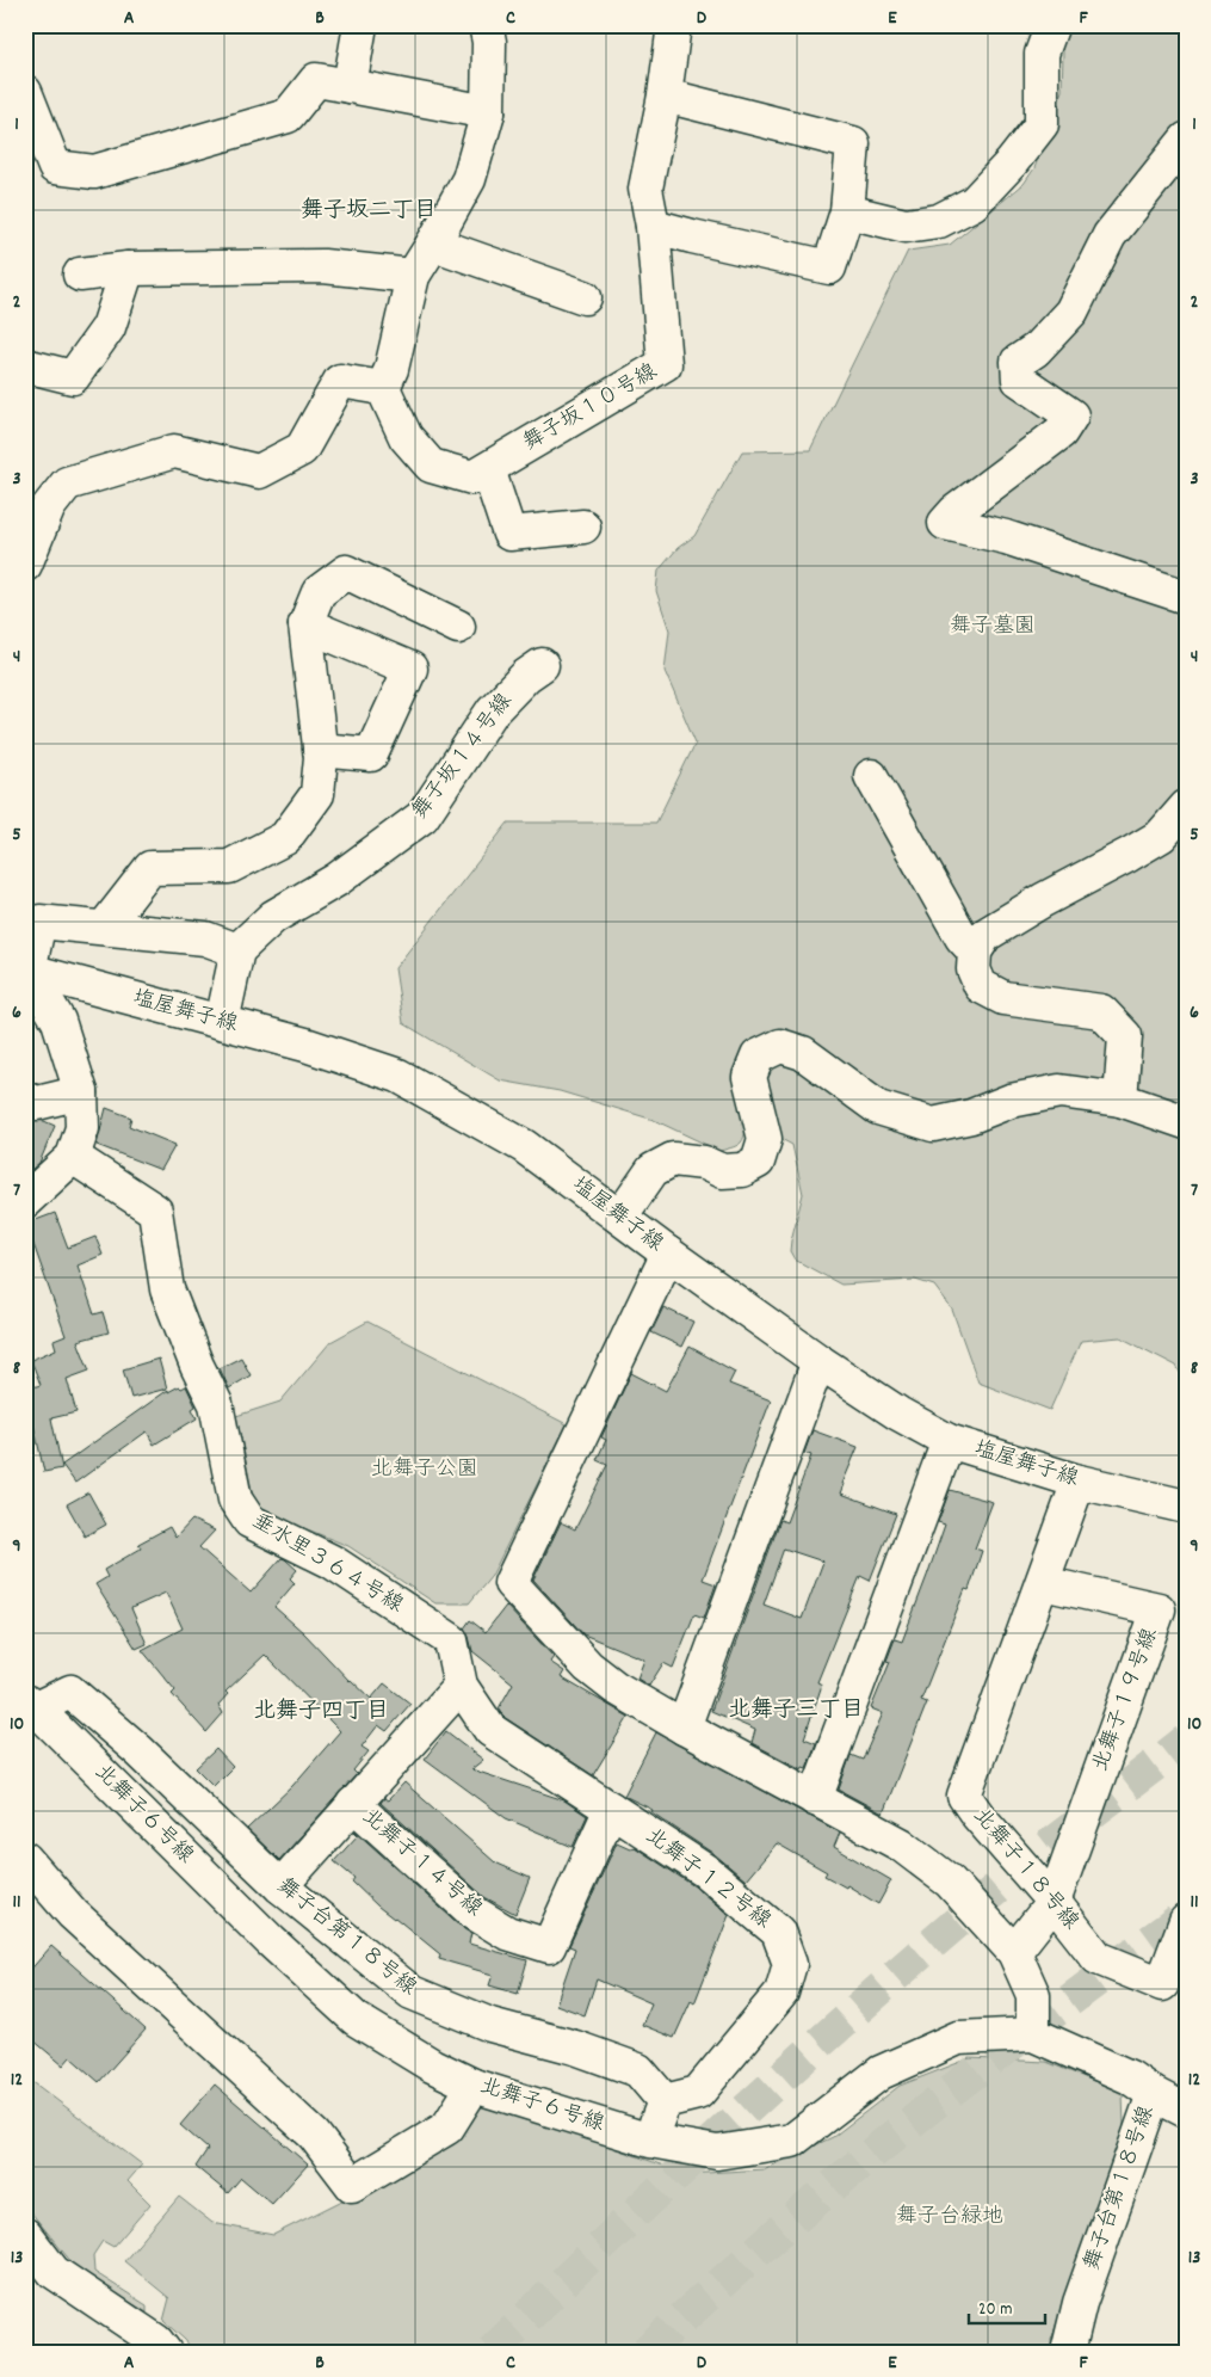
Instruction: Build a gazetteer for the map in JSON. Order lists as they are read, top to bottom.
{
  "streets": {
    "street": [
      "舞子坂１０号線",
      "舞子坂１４号線",
      "塩屋舞子線",
      "垂水里３６４号線",
      "北舞子１９号線",
      "北舞子６号線",
      "北舞子１４号線",
      "北舞子１８号線",
      "北舞子１２号線",
      "舞子台第１８号線"
    ]
  },
  "crossings": [
    ["塩屋舞子線", "北舞子１８号線"],
    ["垂水里３６４号線", "北舞子１２号線"],
    ["北舞子１９号線", "北舞子１８号線"],
    ["北舞子６号線", "舞子台第１８号線"],
    ["北舞子１４号線", "北舞子１２号線"],
    ["北舞子１２号線", "舞子台第１８号線"]
  ],
  "districts": ["舞子坂二丁目", "北舞子三丁目", "北舞子四丁目"],
  "parks": ["舞子墓園", "北舞子公園", "舞子台緑地"],
  "scale_bar": "20 m",
  "grid": {
    "columns": [
      "A",
      "B",
      "C",
      "D",
      "E",
      "F"
    ],
    "rows": [
      "1",
      "2",
      "3",
      "4",
      "5",
      "6",
      "7",
      "8",
      "9",
      "10",
      "11",
      "12",
      "13"
    ]
  }
}
